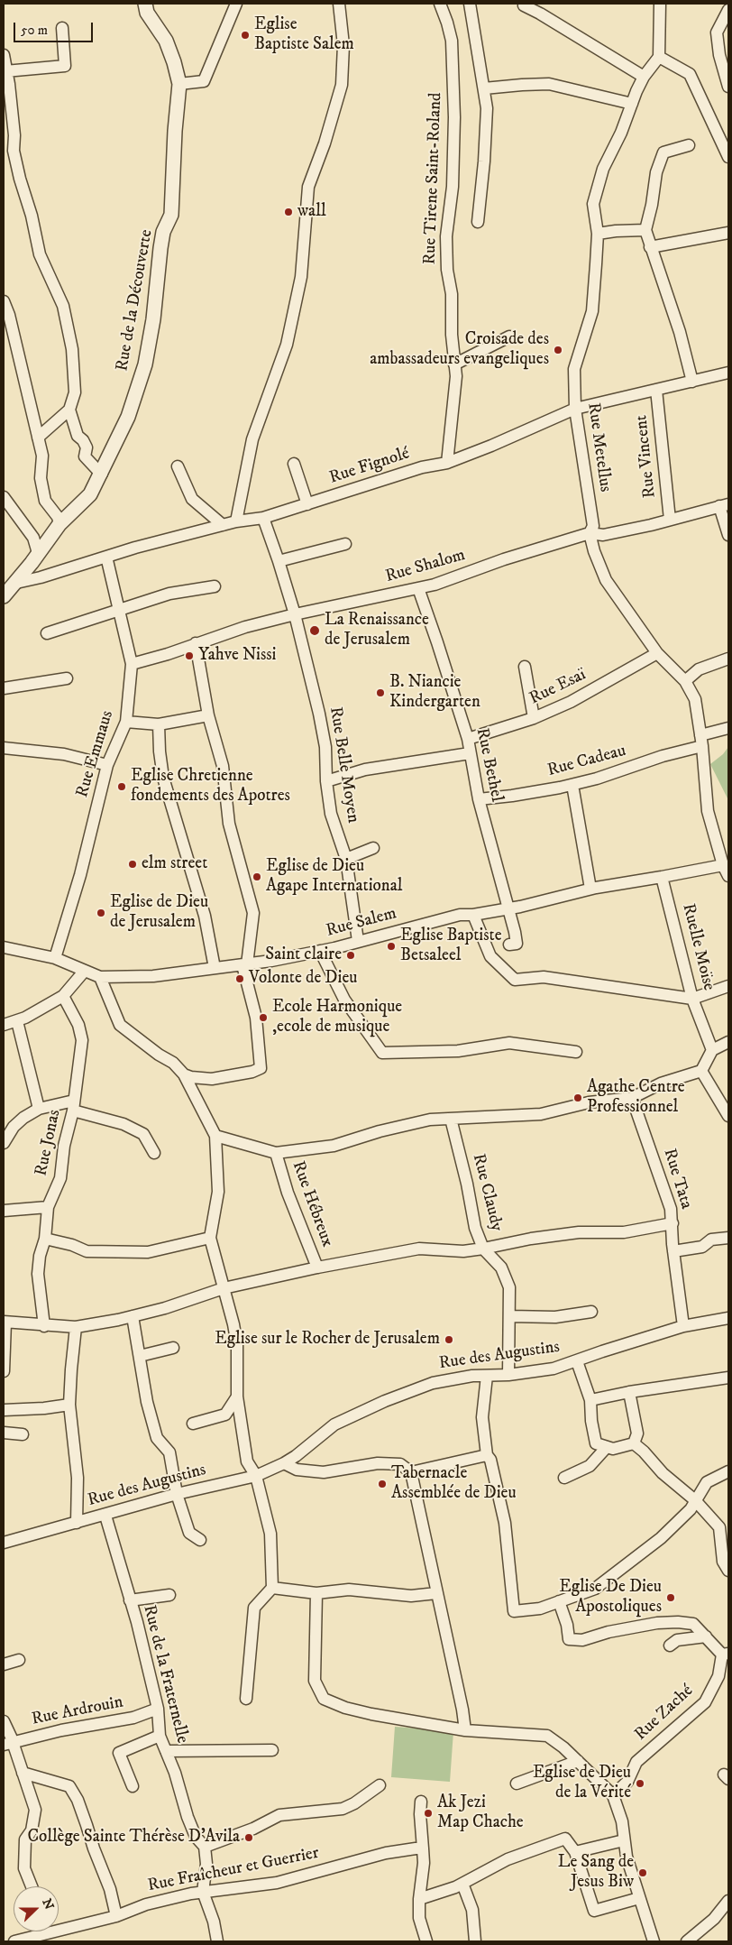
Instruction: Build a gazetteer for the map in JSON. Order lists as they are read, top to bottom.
{
  "streets": {
    "street": [
      "Rue Tirene Saint-Roland",
      "Rue de la Découverte",
      "Rue Metellus",
      "Rue Vincent",
      "Rue Fignolé",
      "Rue Shalom",
      "Rue Esaï",
      "Rue Emmaus",
      "Rue Cadeau",
      "Rue Belle Moyen",
      "Rue Bethel",
      "Rue Salem",
      "Ruelle Moïse",
      "Rue Jonas",
      "Rue Tata",
      "Rue Claudy",
      "Rue Hébreux",
      "Rue des Augustins",
      "Rue de la Fraternelle",
      "Rue Ardrouin",
      "Rue Zaché",
      "Rue Fraîcheur et Guerrier"
    ]
  },
  "crossings": [
    ["Rue Tirene Saint-Roland", "Rue Fignolé"],
    ["Rue de la Découverte", "Rue Fignolé"],
    ["Rue Metellus", "Rue Fignolé"],
    ["Rue Metellus", "Rue Shalom"],
    ["Rue Metellus", "Rue Esaï"],
    ["Rue Metellus", "Rue Cadeau"],
    ["Rue Metellus", "Rue Salem"],
    ["Rue Vincent", "Rue Fignolé"],
    ["Rue Vincent", "Rue Shalom"],
    ["Rue Fignolé", "Rue Emmaus"],
    ["Rue Fignolé", "Rue Belle Moyen"],
    ["Rue Shalom", "Rue Emmaus"],
    ["Rue Shalom", "Rue Belle Moyen"],
    ["Rue Shalom", "Rue Bethel"],
    ["Rue Esaï", "Rue Bethel"],
    ["Rue Emmaus", "Rue Salem"],
    ["Rue Cadeau", "Rue Bethel"],
    ["Rue Belle Moyen", "Rue Salem"],
    ["Rue Bethel", "Rue Salem"],
    ["Rue Salem", "Ruelle Moïse"],
    ["Rue Tata", "Rue des Augustins"],
    ["Rue Claudy", "Rue des Augustins"],
    ["Rue des Augustins", "Rue de la Fraternelle"],
    ["Rue de la Fraternelle", "Rue Ardrouin"]
  ],
  "places": [
    "Eglise Baptiste Salem",
    "wall",
    "Croisade des ambassadeurs evangeliques",
    "La Renaissance de Jerusalem",
    "Yahve Nissi",
    "B. Niancie Kindergarten",
    "Eglise Chretienne fondements des Apotres",
    "elm street",
    "Eglise de Dieu Agape International",
    "Eglise de Dieu de Jerusalem",
    "Eglise Baptiste Betsaleel",
    "Saint claire",
    "Volonte de Dieu",
    "Ecole Harmonique ,ecole de musique",
    "Agathe Centre Professionnel",
    "Eglise sur le Rocher de Jerusalem",
    "Tabernacle Assemblée de Dieu",
    "Eglise De Dieu Apostoliques",
    "Eglise de Dieu de la Vérité",
    "Ak Jezi Map Chache",
    "Collège Sainte Thérèse D'Avila",
    "Le Sang de Jesus Biw"
  ],
  "scale_bar": "50 m",
  "north": "right"
}
